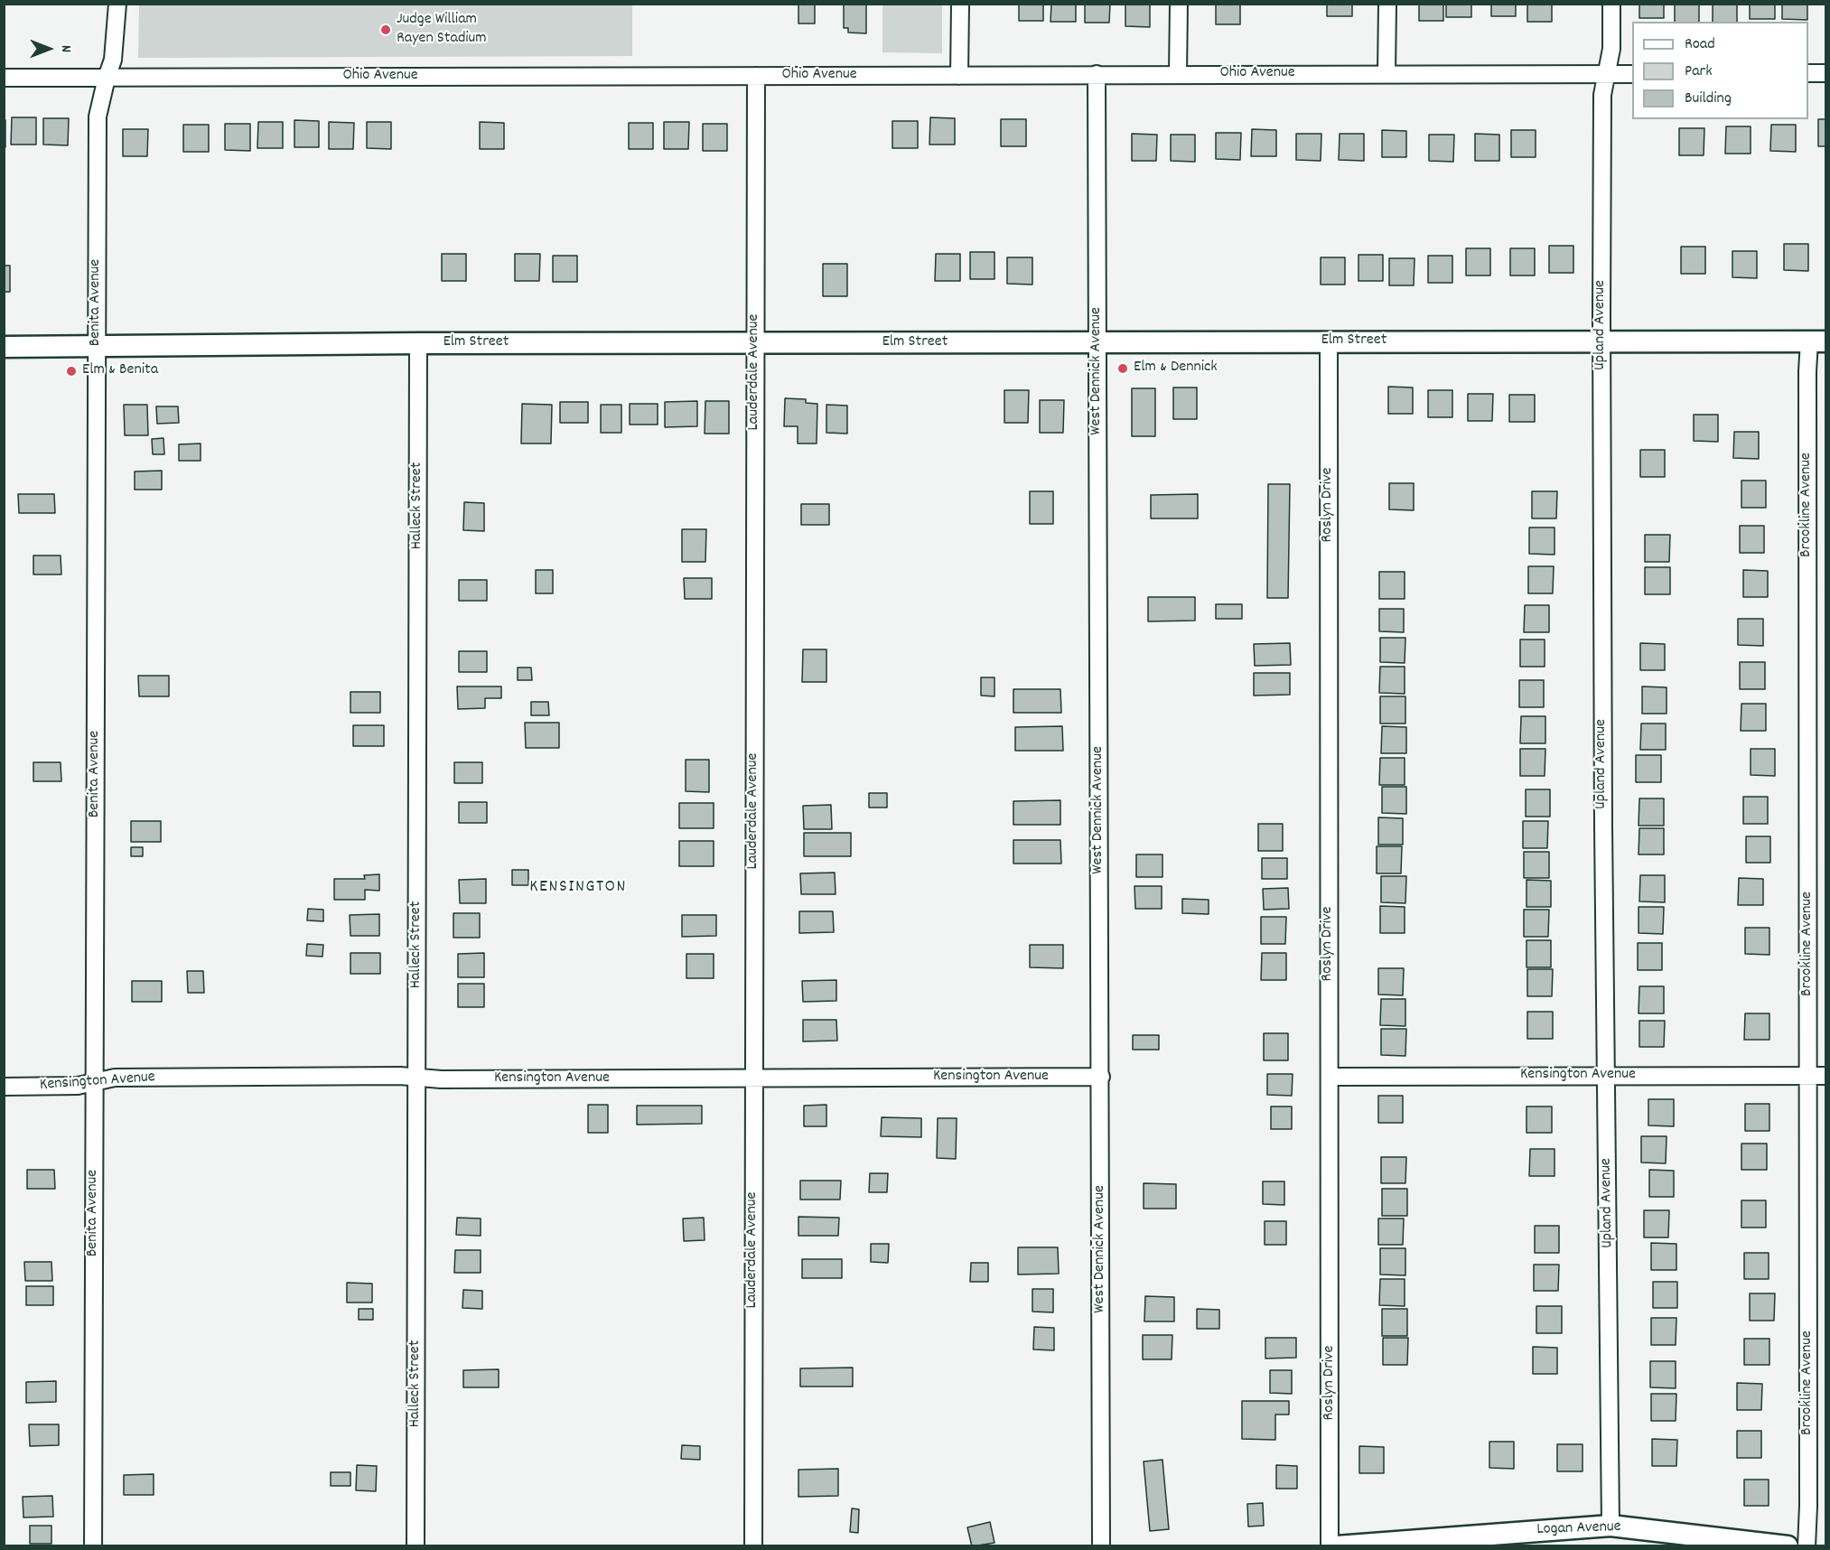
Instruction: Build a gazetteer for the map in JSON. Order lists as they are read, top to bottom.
{
  "streets": {
    "street": [
      "Ohio Avenue",
      "Benita Avenue",
      "Upland Avenue",
      "Elm Street",
      "West Dennick Avenue",
      "Lauderdale Avenue",
      "Roslyn Drive",
      "Brookline Avenue",
      "Halleck Street",
      "Kensington Avenue",
      "Logan Avenue"
    ]
  },
  "crossings": [
    ["Ohio Avenue", "Benita Avenue"],
    ["Ohio Avenue", "Upland Avenue"],
    ["Ohio Avenue", "West Dennick Avenue"],
    ["Ohio Avenue", "Lauderdale Avenue"],
    ["Benita Avenue", "Elm Street"],
    ["Benita Avenue", "Kensington Avenue"],
    ["Upland Avenue", "Elm Street"],
    ["Upland Avenue", "Kensington Avenue"],
    ["Upland Avenue", "Logan Avenue"],
    ["Elm Street", "West Dennick Avenue"],
    ["Elm Street", "Lauderdale Avenue"],
    ["Elm Street", "Roslyn Drive"],
    ["Elm Street", "Brookline Avenue"],
    ["Elm Street", "Halleck Street"],
    ["West Dennick Avenue", "Kensington Avenue"],
    ["Lauderdale Avenue", "Kensington Avenue"],
    ["Roslyn Drive", "Kensington Avenue"],
    ["Brookline Avenue", "Kensington Avenue"],
    ["Halleck Street", "Kensington Avenue"]
  ],
  "districts": ["KENSINGTON"],
  "places": ["Judge William Rayen Stadium", "Elm & Dennick", "Elm & Benita"],
  "legend": ["Road", "Park", "Building"],
  "north": "right"
}
